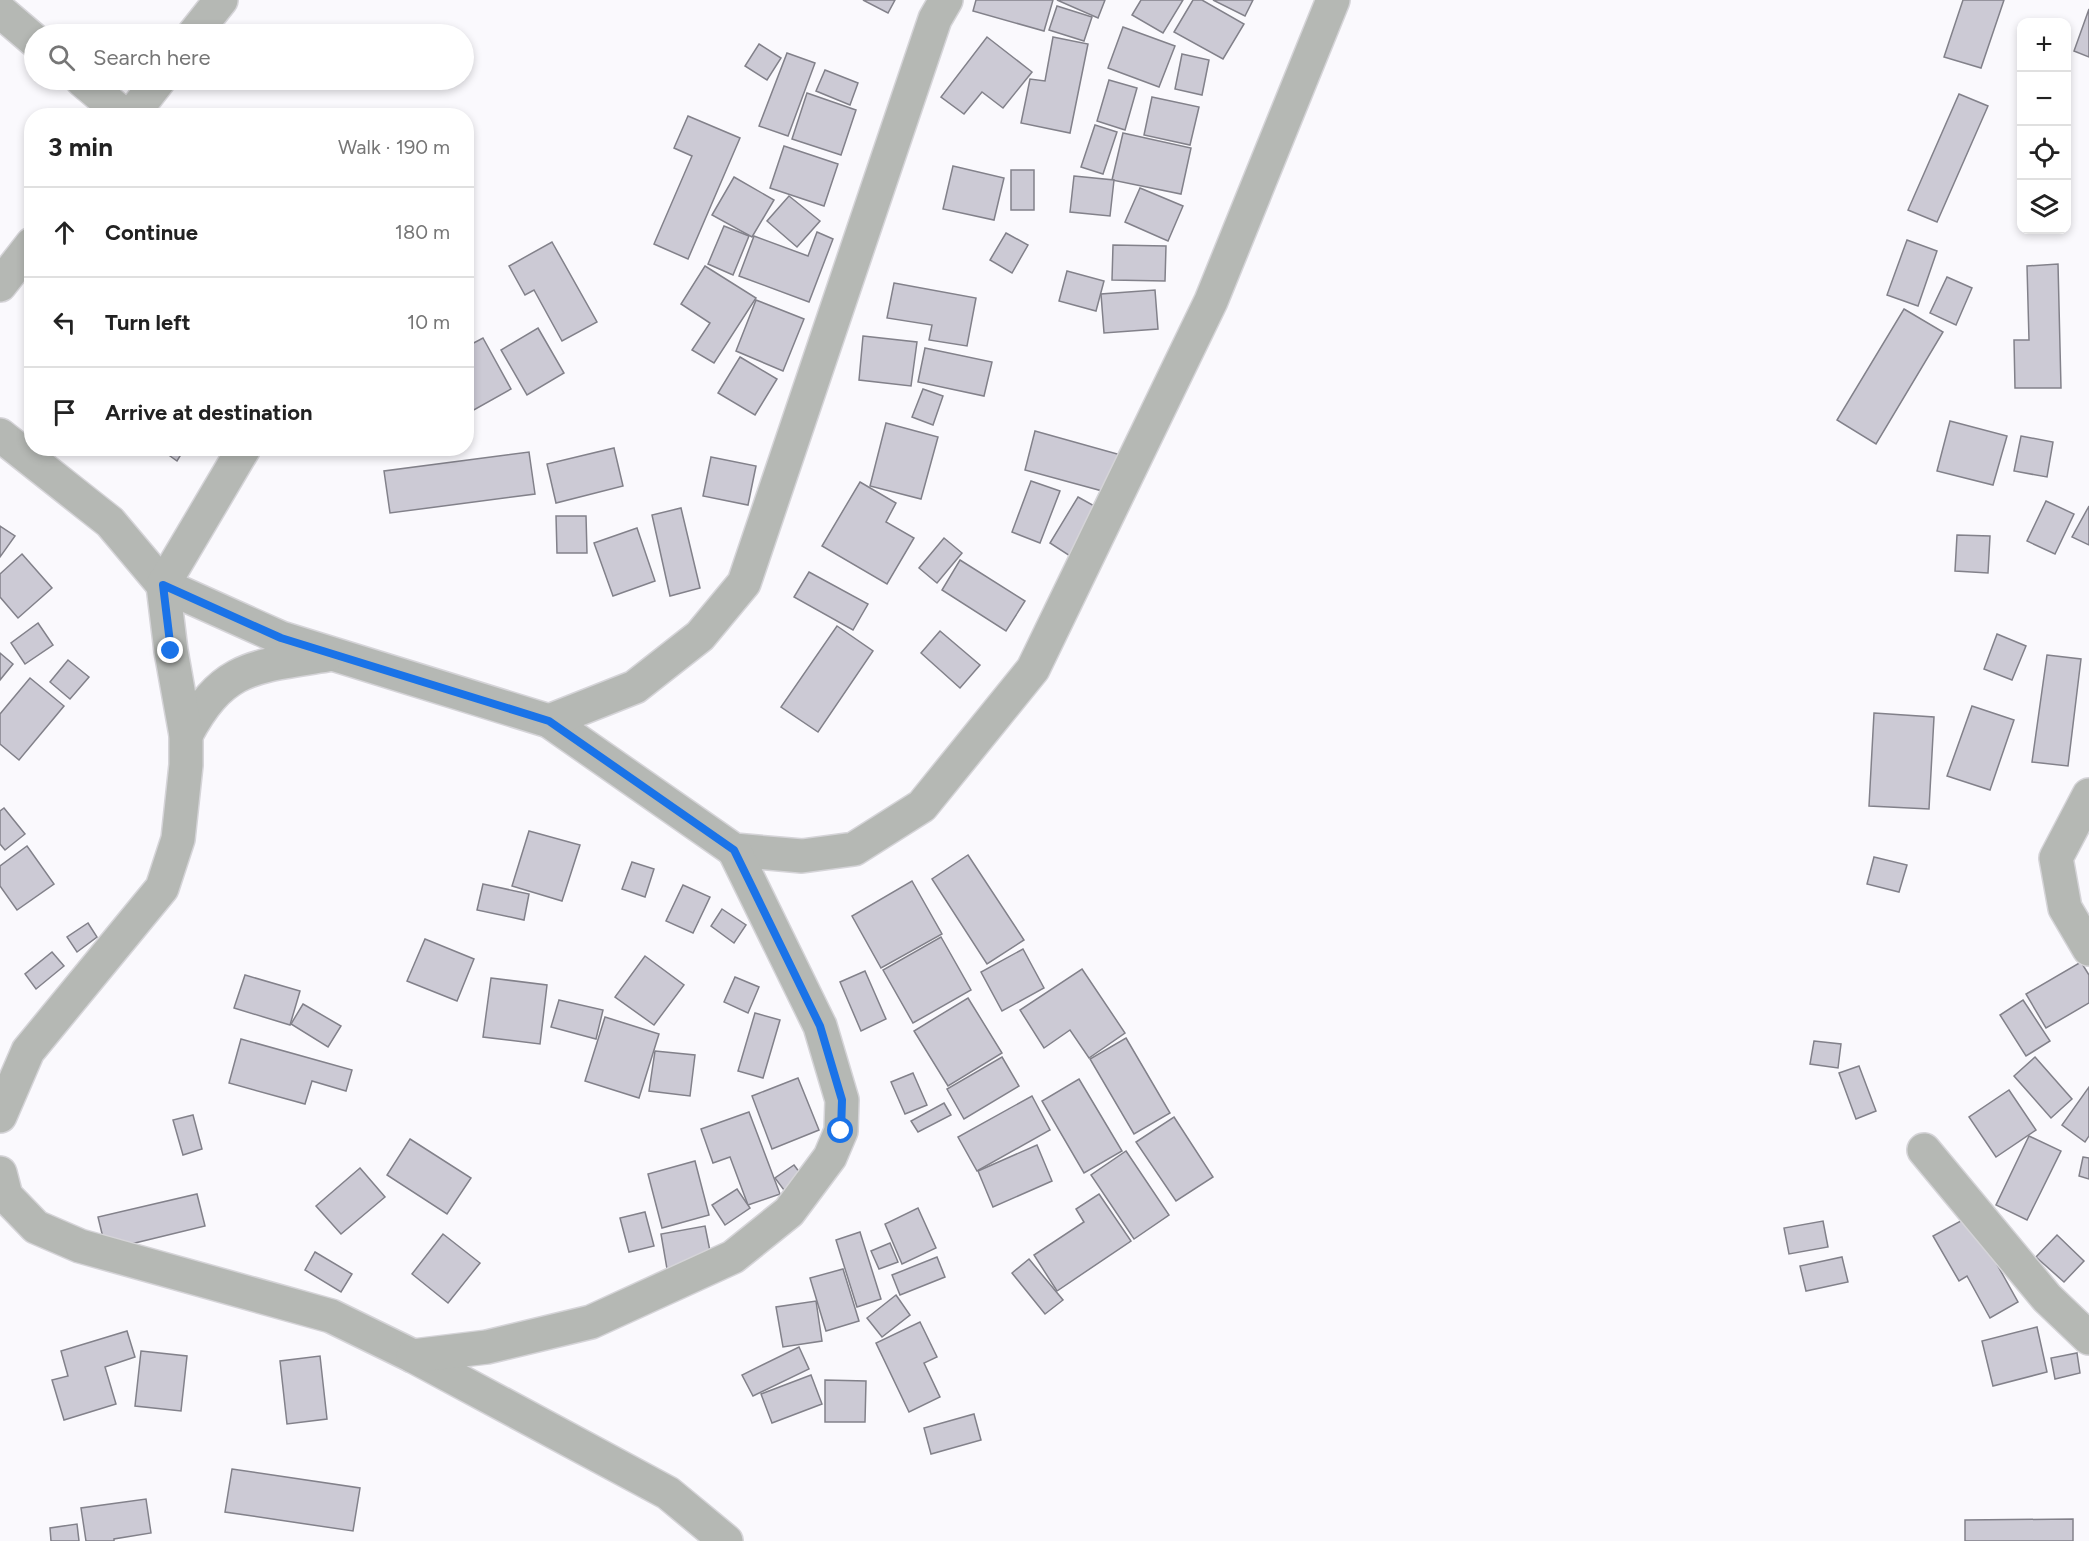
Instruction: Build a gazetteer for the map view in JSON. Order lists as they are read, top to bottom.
{
  "page": {
    "map_buttons": ["+", "−"],
    "search": "Search here",
    "heading": ["3 min", "Walk · 190 m"],
    "list": [
      ["Continue", "180 m"],
      ["Turn left", "10 m"],
      "Arrive at destination"
    ]
  }
}
